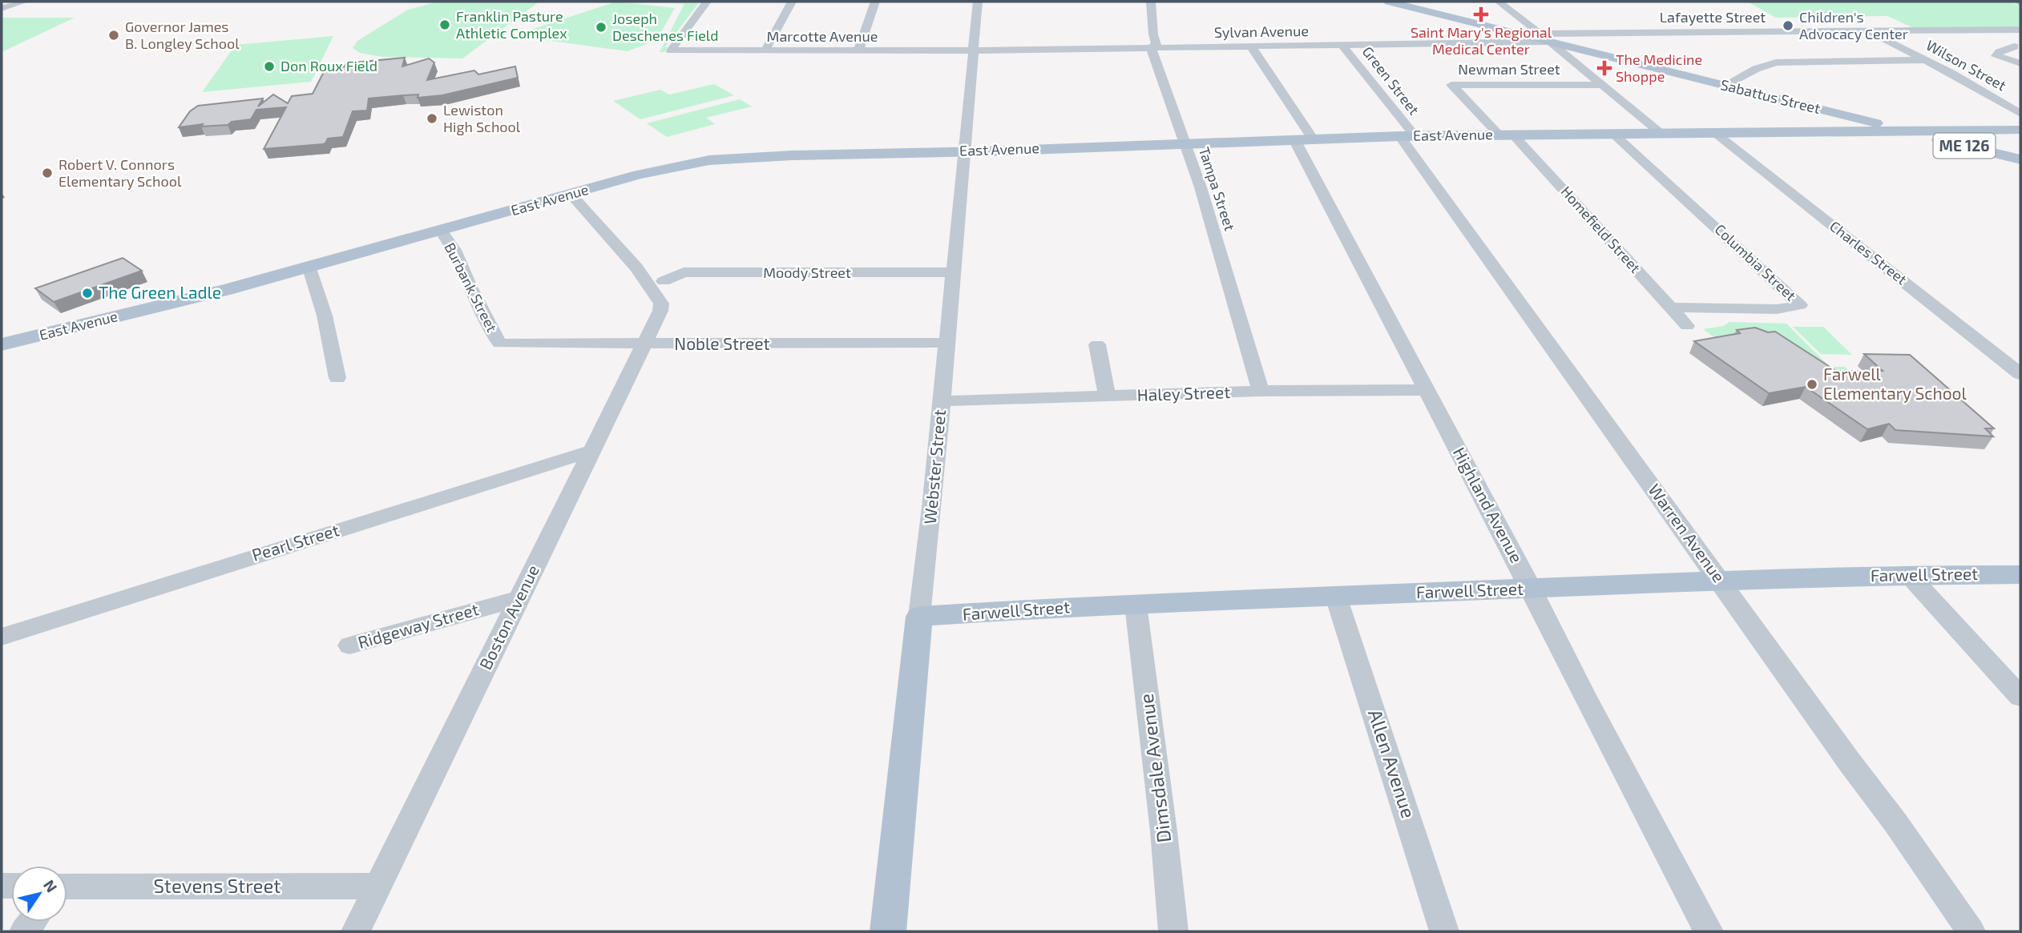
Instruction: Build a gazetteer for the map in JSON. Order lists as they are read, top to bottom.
{
  "streets": {
    "main road": [
      "Sabattus Street",
      "East Avenue",
      "ME 126",
      "Webster Street",
      "Farwell Street"
    ],
    "street": [
      "Lafayette Street",
      "Sylvan Avenue",
      "Marcotte Avenue",
      "Wilson Street",
      "Newman Street",
      "Green Street",
      "Tampa Street",
      "Homefield Street",
      "Charles Street",
      "Columbia Street",
      "Moody Street",
      "Burbank Street",
      "Noble Street",
      "Haley Street",
      "Highland Avenue",
      "Warren Avenue",
      "Pearl Street",
      "Boston Avenue",
      "Ridgeway Street",
      "Allen Avenue",
      "Dimsdale Avenue",
      "Stevens Street"
    ]
  },
  "crossings": [
    ["Lafayette Street", "Wilson Street"],
    ["Sylvan Avenue", "Marcotte Avenue"],
    ["Sylvan Avenue", "Green Street"],
    ["Sylvan Avenue", "Sabattus Street"],
    ["Sylvan Avenue", "Tampa Street"],
    ["Sylvan Avenue", "Webster Street"],
    ["Sylvan Avenue", "Highland Avenue"],
    ["Marcotte Avenue", "Webster Street"],
    ["Newman Street", "East Avenue"],
    ["Newman Street", "Homefield Street"],
    ["Green Street", "East Avenue"],
    ["Green Street", "Warren Avenue"],
    ["Sabattus Street", "East Avenue"],
    ["East Avenue", "Tampa Street"],
    ["East Avenue", "Homefield Street"],
    ["East Avenue", "Charles Street"],
    ["East Avenue", "Columbia Street"],
    ["East Avenue", "Burbank Street"],
    ["East Avenue", "Webster Street"],
    ["East Avenue", "Highland Avenue"],
    ["East Avenue", "Warren Avenue"],
    ["Tampa Street", "Haley Street"],
    ["Homefield Street", "Columbia Street"],
    ["Moody Street", "Webster Street"],
    ["Moody Street", "Boston Avenue"],
    ["Burbank Street", "Noble Street"],
    ["Noble Street", "Webster Street"],
    ["Noble Street", "Boston Avenue"],
    ["Haley Street", "Webster Street"],
    ["Haley Street", "Highland Avenue"],
    ["Webster Street", "Farwell Street"],
    ["Highland Avenue", "Farwell Street"],
    ["Warren Avenue", "Farwell Street"],
    ["Pearl Street", "Boston Avenue"],
    ["Farwell Street", "Allen Avenue"],
    ["Farwell Street", "Dimsdale Avenue"],
    ["Boston Avenue", "Ridgeway Street"],
    ["Boston Avenue", "Stevens Street"]
  ],
  "places": {
    "health": ["Saint Mary's Regional Medical Center", "The Medicine Shoppe"],
    "other": [
      "Franklin Pasture Athletic Complex",
      "Children's Advocacy Center",
      "Joseph Deschenes Field",
      "Governor James B. Longley School",
      "Don Roux Field",
      "Lewiston High School",
      "Robert V. Connors Elementary School",
      "The Green Ladle",
      "Farwell Elementary School"
    ]
  },
  "north": "top right"
}
